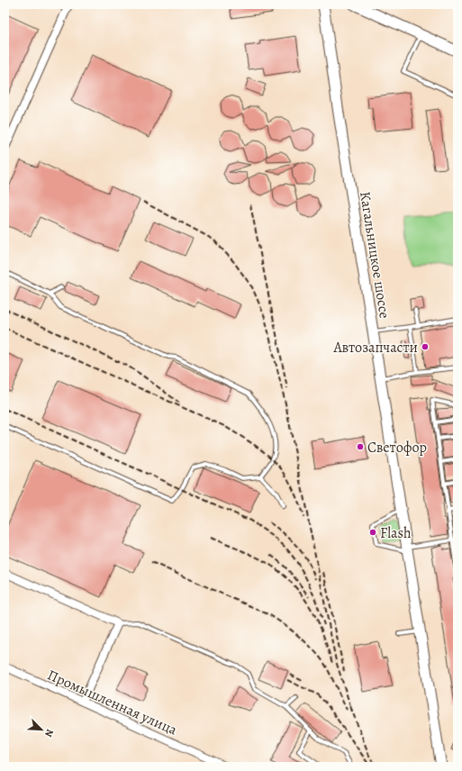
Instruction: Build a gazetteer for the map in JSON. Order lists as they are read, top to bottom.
{
  "streets": {
    "main road": ["Кагальницкое шоссе"],
    "street": ["Промышленная улица"]
  },
  "places": ["Автозапчасти", "Светофор", "Flash"],
  "north": "bottom right"
}
